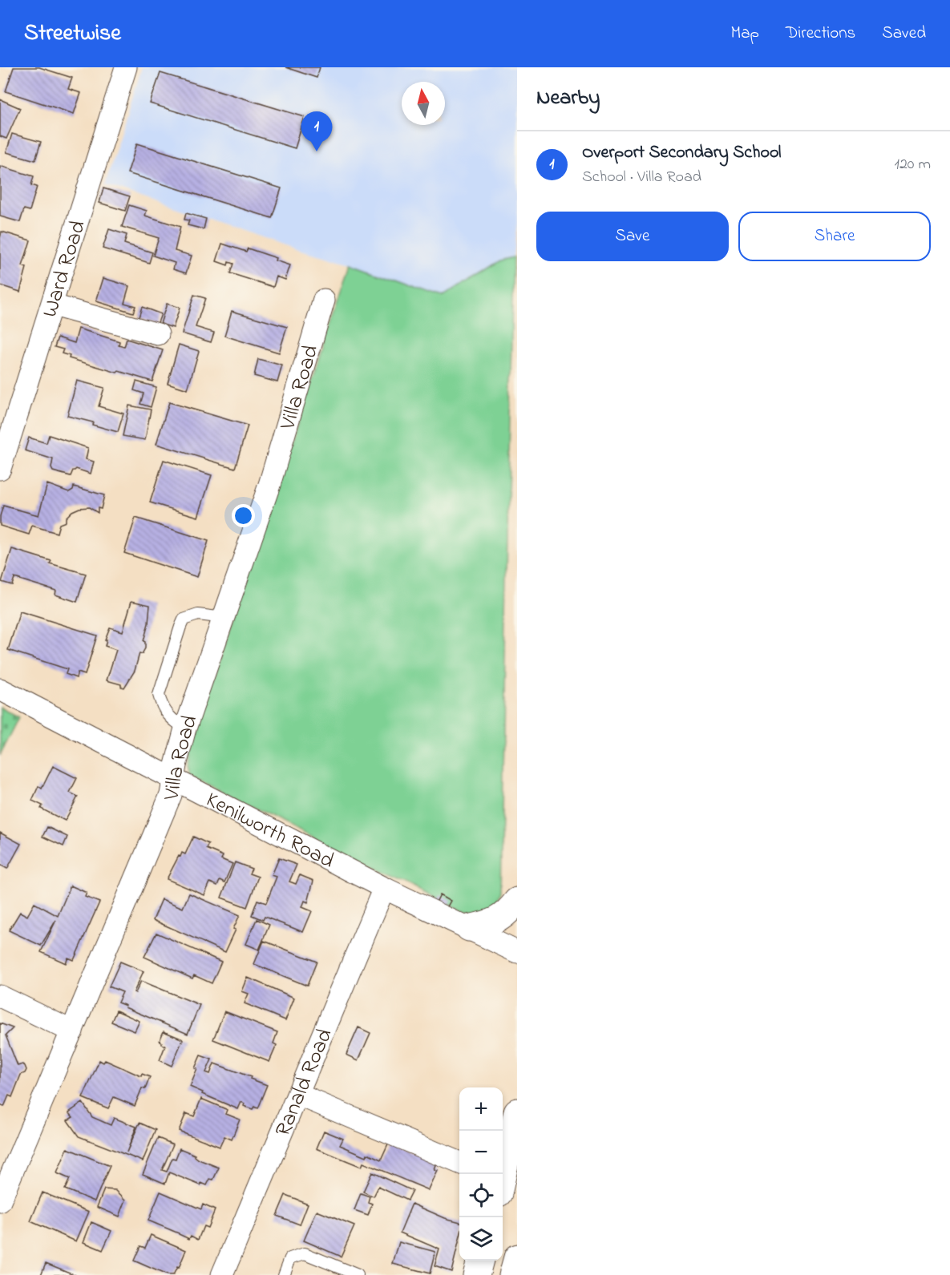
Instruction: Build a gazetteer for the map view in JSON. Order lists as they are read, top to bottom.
{
  "streets": {
    "street": [
      "Ward Road",
      "Villa Road",
      "Kenilworth Road",
      "Ranald Road"
    ]
  },
  "crossings": [
    ["Villa Road", "Kenilworth Road"],
    ["Kenilworth Road", "Ranald Road"]
  ],
  "north": "top",
  "page": {
    "header": "Streetwise",
    "nav": ["Map", "Directions", "Saved"],
    "heading": "Nearby",
    "pins": "1",
    "list": [
      {
        "mark": "1",
        "name": "Overport Secondary School",
        "note": "School · Villa Road",
        "value": "120 m"
      }
    ],
    "buttons": ["Save", "Share"],
    "map_buttons": ["+", "−"]
  }
}
